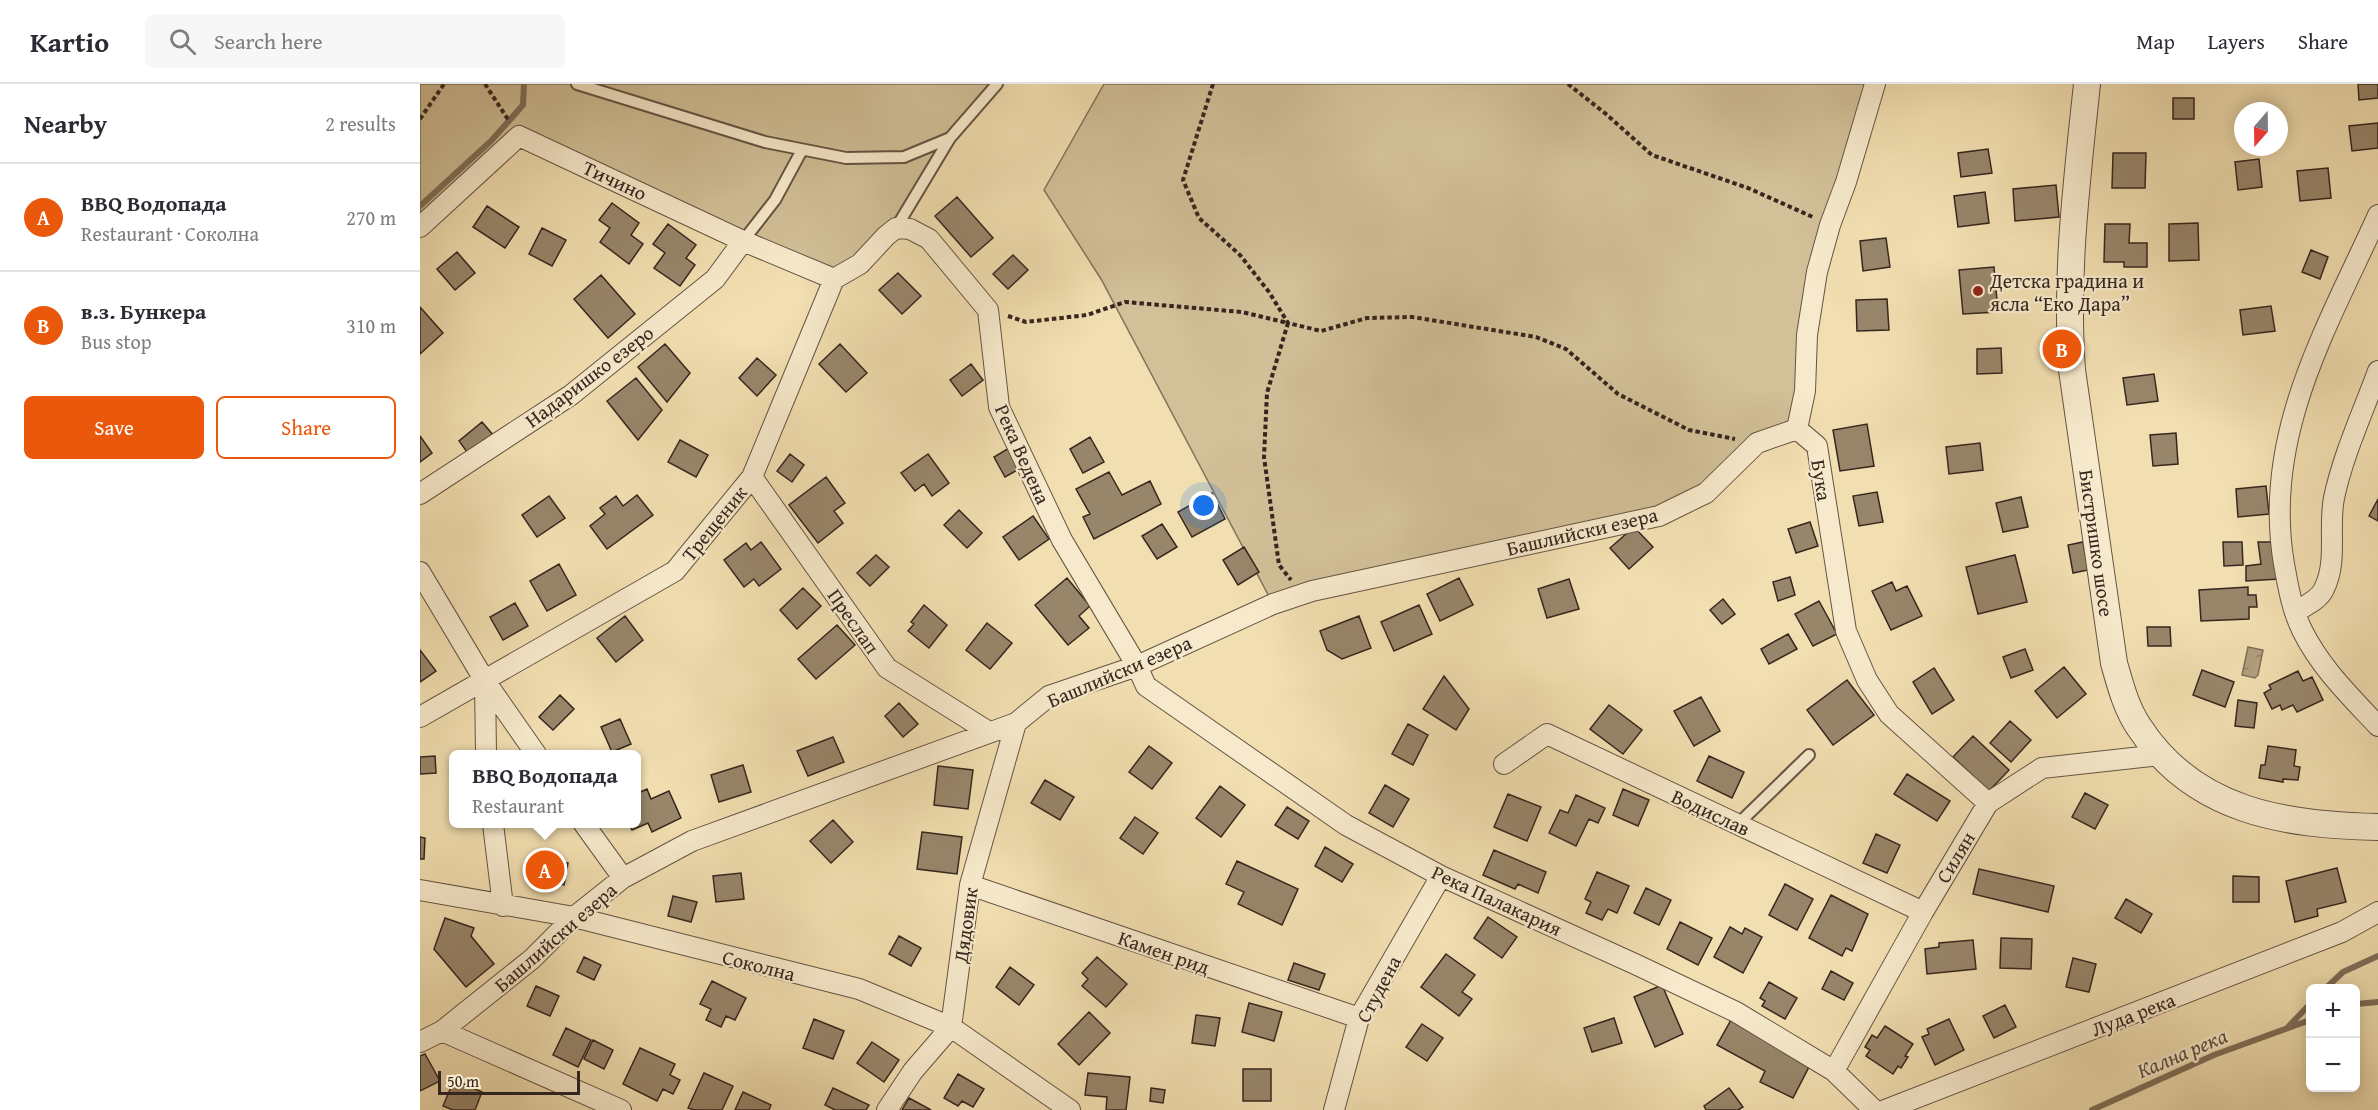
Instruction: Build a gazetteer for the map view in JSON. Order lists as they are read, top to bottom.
{
  "streets": {
    "street": [
      "Тичино",
      "Надаришко езеро",
      "Река Ведена",
      "Бука",
      "Трещеник",
      "Башлийски езера",
      "Бистришко шосе",
      "Преслап",
      "Водислав",
      "Силян",
      "Река Палакария",
      "Дядовик",
      "Камен рид",
      "Соколна",
      "Студена",
      "Луда река"
    ]
  },
  "crossings": [
    ["Тичино", "Надаришко езеро"],
    ["Тичино", "Трещеник"],
    ["Река Ведена", "Башлийски езера"],
    ["Река Ведена", "Река Палакария"],
    ["Бука", "Башлийски езера"],
    ["Бука", "Силян"],
    ["Трещеник", "Преслап"],
    ["Башлийски езера", "Преслап"],
    ["Башлийски езера", "Река Палакария"],
    ["Башлийски езера", "Дядовик"],
    ["Башлийски езера", "Соколна"],
    ["Бистришко шосе", "Силян"],
    ["Водислав", "Силян"],
    ["Силян", "Река Палакария"],
    ["Река Палакария", "Студена"],
    ["Дядовик", "Камен рид"],
    ["Дядовик", "Соколна"],
    ["Камен рид", "Студена"]
  ],
  "water": ["Кална река"],
  "places": ["Детска градина и ясла “Еко Дара”"],
  "scale_bar": "50 m",
  "north": "bottom",
  "page": {
    "header": "Kartio",
    "search": "Search here",
    "nav": ["Map", "Layers", "Share"],
    "heading": ["Nearby", "2 results"],
    "list": [
      {
        "mark": "A",
        "name": "BBQ Водопада",
        "note": "Restaurant · Соколна",
        "value": "270 m"
      },
      {
        "mark": "B",
        "name": "в.з. Бункера",
        "note": "Bus stop",
        "value": "310 m"
      }
    ],
    "pins": ["B", "A"],
    "buttons": ["Save", "Share"],
    "popup": ["BBQ Водопада", "Restaurant"],
    "map_buttons": ["+", "−"],
    "scale": "50 m"
  }
}
